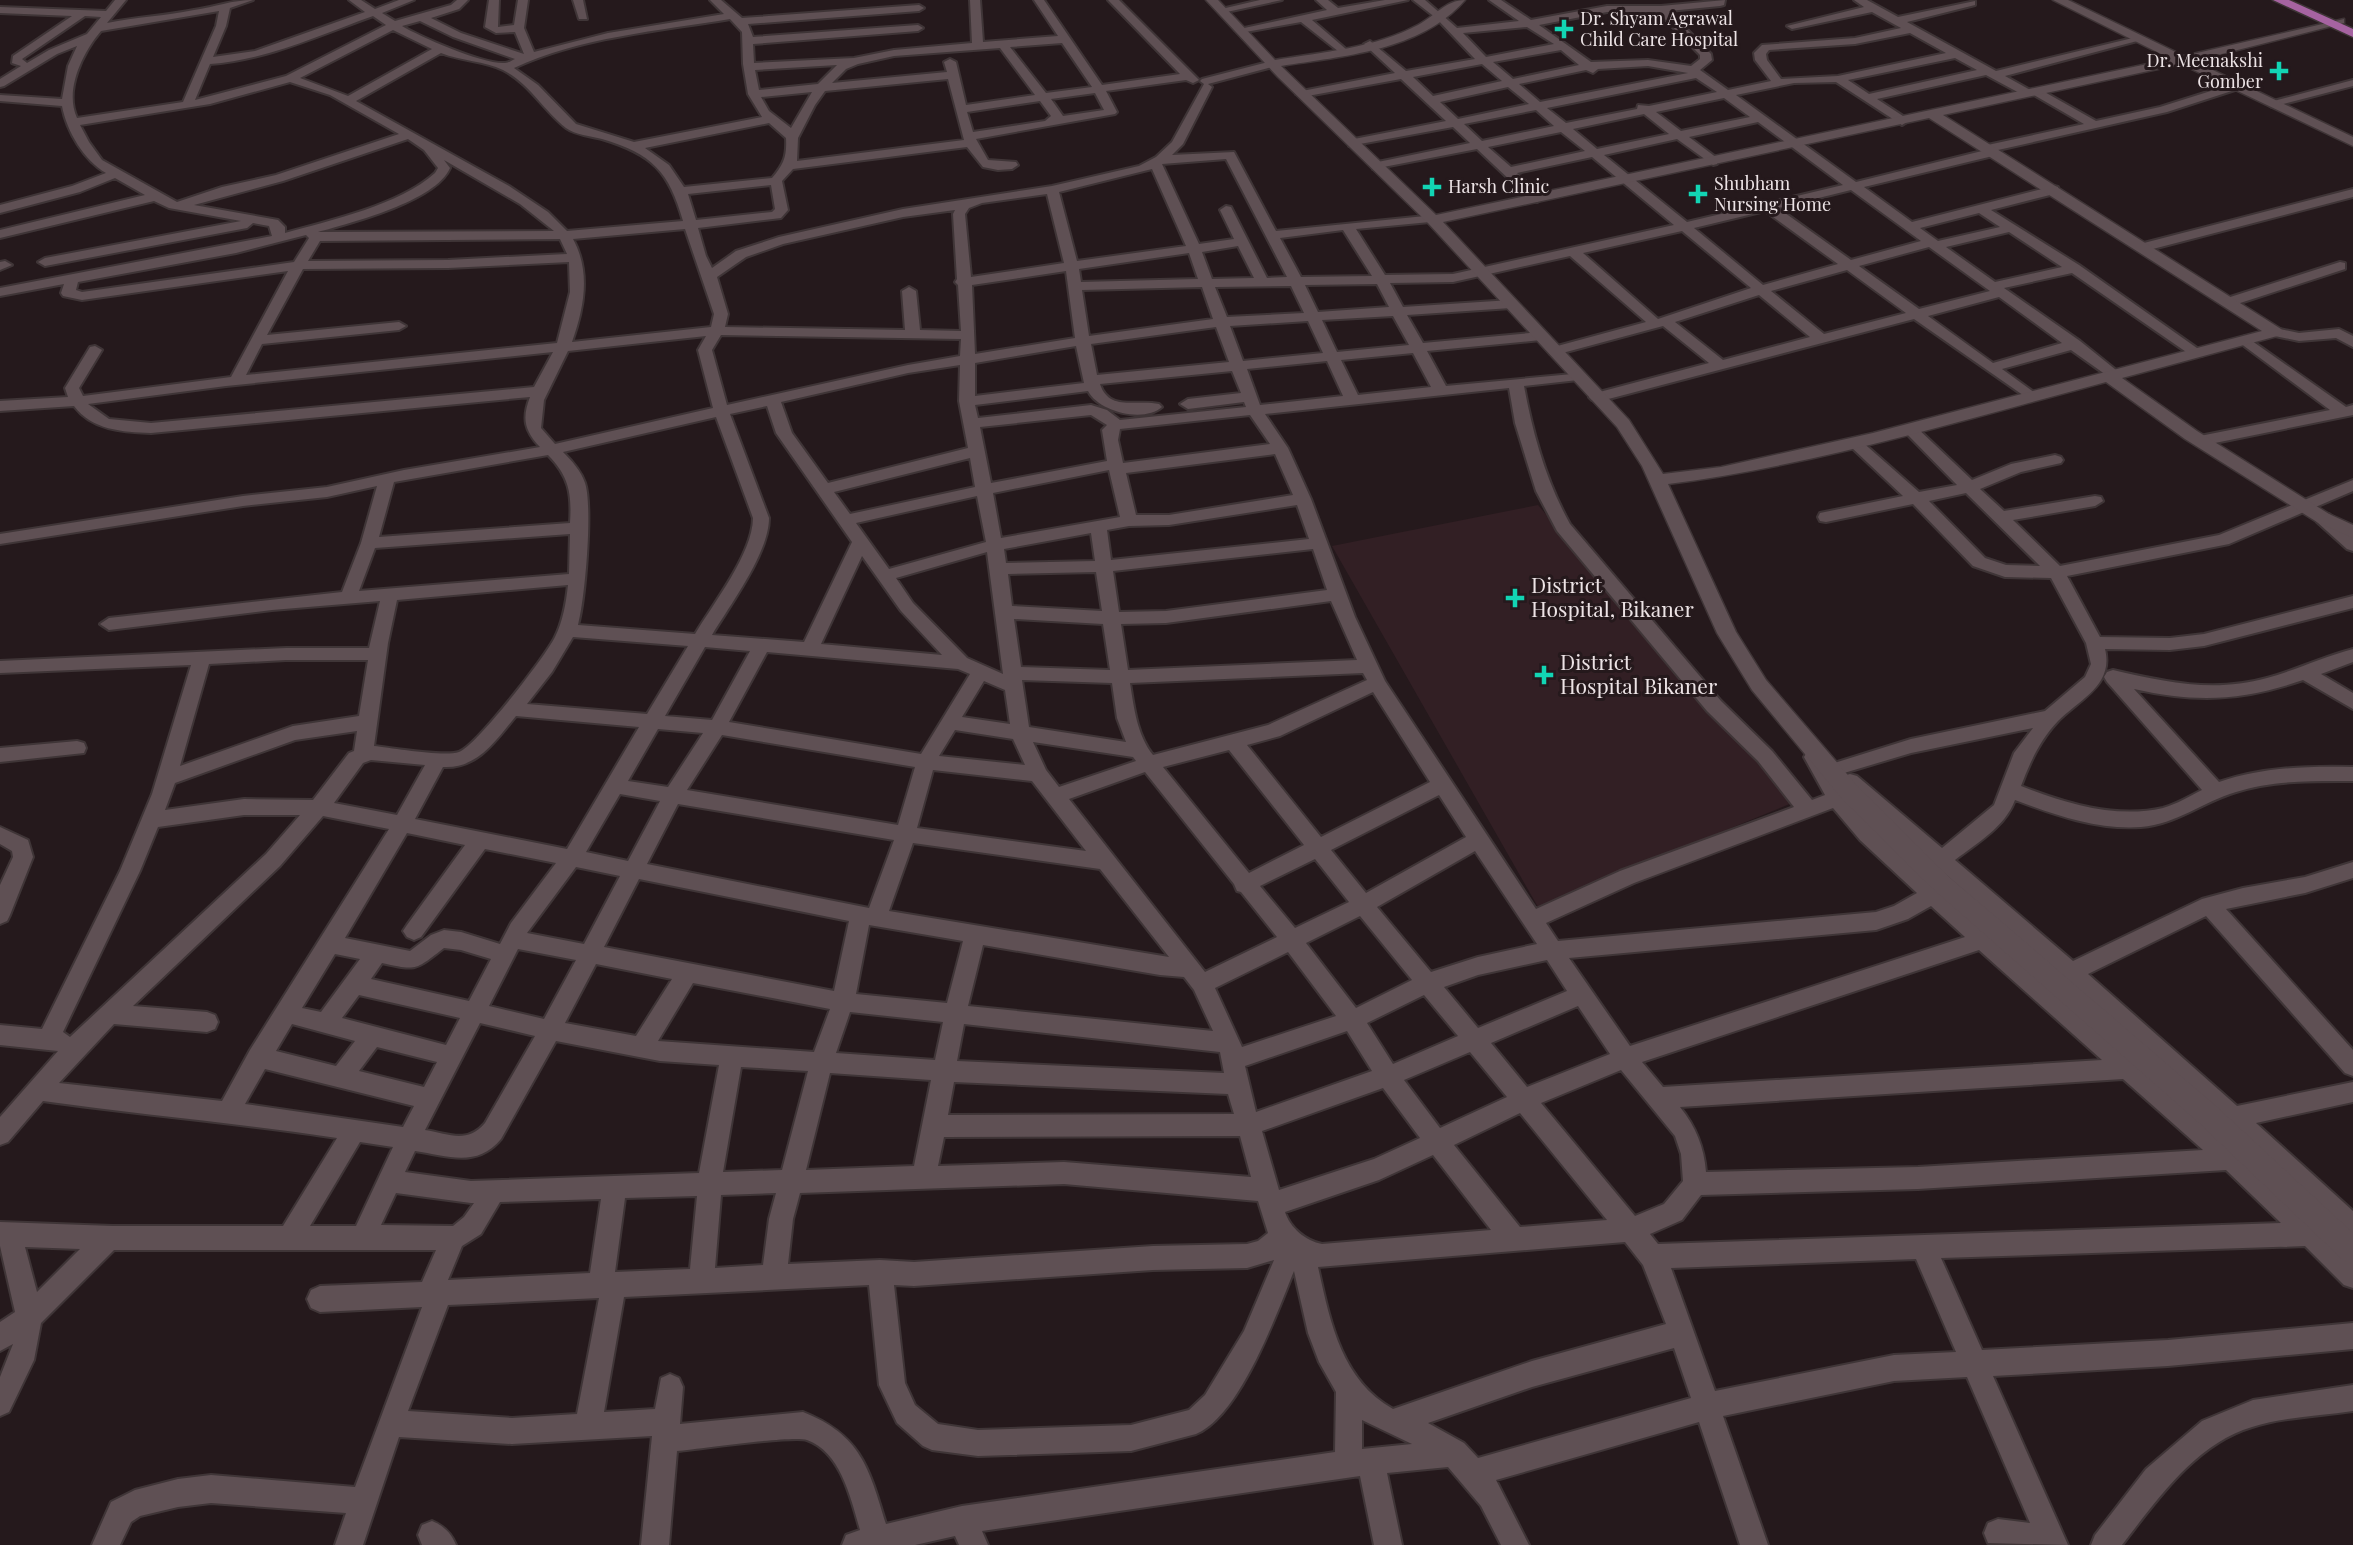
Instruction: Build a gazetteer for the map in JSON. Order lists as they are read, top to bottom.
{
  "places": {
    "health": [
      "Dr. Shyam Agrawal Child Care Hospital",
      "Dr. Meenakshi Gomber",
      "Harsh Clinic",
      "Shubham Nursing Home",
      "District Hospital, Bikaner",
      "District Hospital Bikaner"
    ]
  }
}
